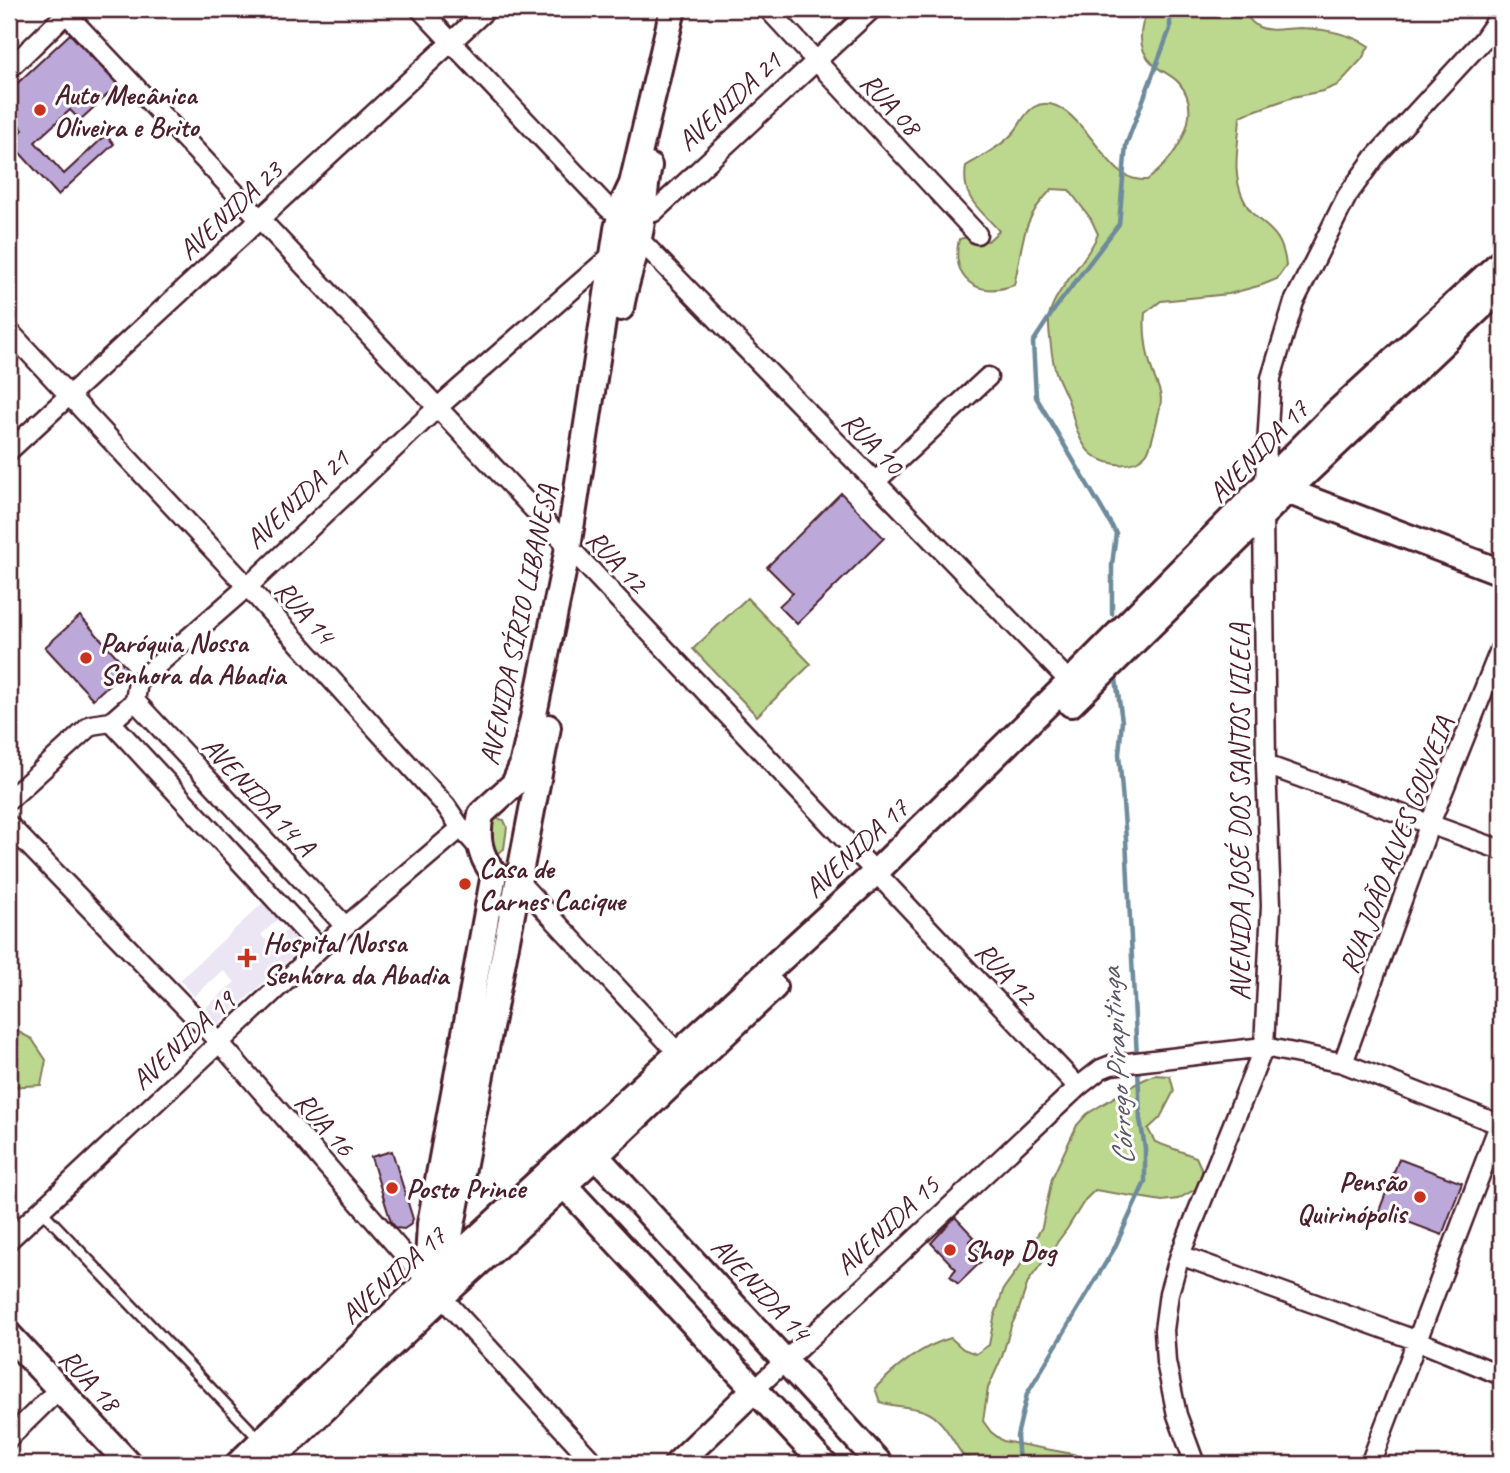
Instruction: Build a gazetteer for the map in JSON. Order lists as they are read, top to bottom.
{
  "streets": {
    "main road": [
      "AVENIDA 17",
      "AVENIDA SÍRIO LIBANESA",
      "AVENIDA 15",
      "AVENIDA 14",
      "RUA 18"
    ],
    "street": [
      "AVENIDA 21",
      "RUA 08",
      "AVENIDA 23",
      "RUA 10",
      "RUA 12",
      "RUA 14",
      "AVENIDA 14 A",
      "AVENIDA JOSÉ DOS SANTOS VILELA",
      "RUA JOÃO ALVES GOUVEIA",
      "AVENIDA 19",
      "RUA 16"
    ]
  },
  "crossings": [
    ["AVENIDA 21", "RUA 08"],
    ["AVENIDA 21", "RUA 10"],
    ["AVENIDA 21", "RUA 12"],
    ["AVENIDA 21", "RUA 14"],
    ["AVENIDA 21", "AVENIDA SÍRIO LIBANESA"],
    ["AVENIDA 21", "AVENIDA 14 A"],
    ["AVENIDA 23", "RUA 12"],
    ["AVENIDA 23", "RUA 14"],
    ["RUA 10", "AVENIDA 17"],
    ["RUA 10", "AVENIDA SÍRIO LIBANESA"],
    ["AVENIDA 17", "RUA 12"],
    ["AVENIDA 17", "AVENIDA SÍRIO LIBANESA"],
    ["AVENIDA 17", "AVENIDA JOSÉ DOS SANTOS VILELA"],
    ["AVENIDA 17", "RUA 16"],
    ["AVENIDA 17", "AVENIDA 14"],
    ["RUA 12", "AVENIDA SÍRIO LIBANESA"],
    ["RUA 12", "AVENIDA 15"],
    ["RUA 14", "AVENIDA SÍRIO LIBANESA"],
    ["RUA 14", "AVENIDA 19"],
    ["AVENIDA SÍRIO LIBANESA", "AVENIDA 19"],
    ["AVENIDA SÍRIO LIBANESA", "RUA 16"],
    ["AVENIDA 14 A", "AVENIDA 19"],
    ["AVENIDA JOSÉ DOS SANTOS VILELA", "AVENIDA 15"],
    ["RUA JOÃO ALVES GOUVEIA", "AVENIDA 15"],
    ["AVENIDA 19", "RUA 16"],
    ["AVENIDA 15", "AVENIDA 14"]
  ],
  "water": ["Córrego Pirapitinga"],
  "places": {
    "other": [
      "Auto Mecânica Oliveira e Brito",
      "Paróquia Nossa Senhora da Abadia",
      "Casa de Carnes Cacique",
      "Posto Prince",
      "Pensão Quirinópolis",
      "Shop Dog"
    ],
    "health": ["Hospital Nossa Senhora da Abadia"]
  }
}
